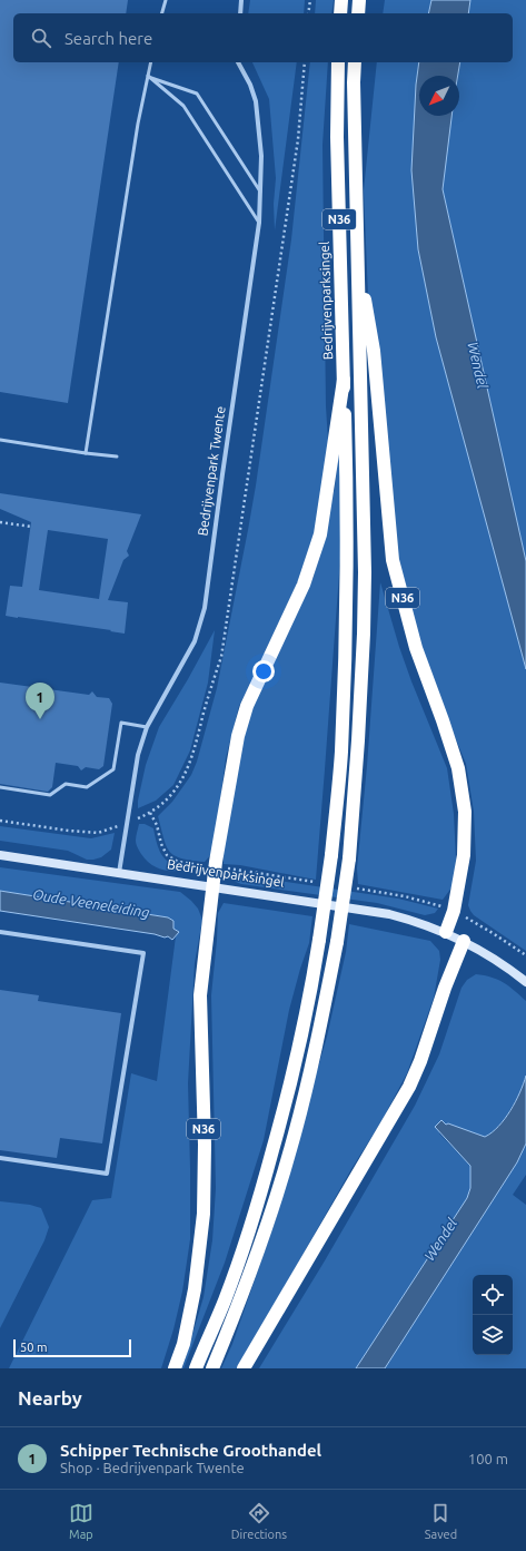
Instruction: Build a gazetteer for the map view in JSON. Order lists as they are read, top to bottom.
{
  "streets": {
    "highway": ["N36", "Bedrijvenparksingel"],
    "street": ["Bedrijvenpark Twente"]
  },
  "crossings": [
    ["N36", "Bedrijvenparksingel"],
    ["Bedrijvenparksingel", "Bedrijvenpark Twente"]
  ],
  "water": ["Wendel", "Oude Veeneleiding"],
  "scale_bar": "50 m",
  "north": "bottom left",
  "page": {
    "search": "Search here",
    "pins": "1",
    "scale": "50 m",
    "heading": "Nearby",
    "list": [
      {
        "mark": "1",
        "name": "Schipper Technische Groothandel",
        "note": "Shop · Bedrijvenpark Twente",
        "value": "100 m"
      }
    ],
    "nav": ["Map", "Directions", "Saved"]
  }
}
